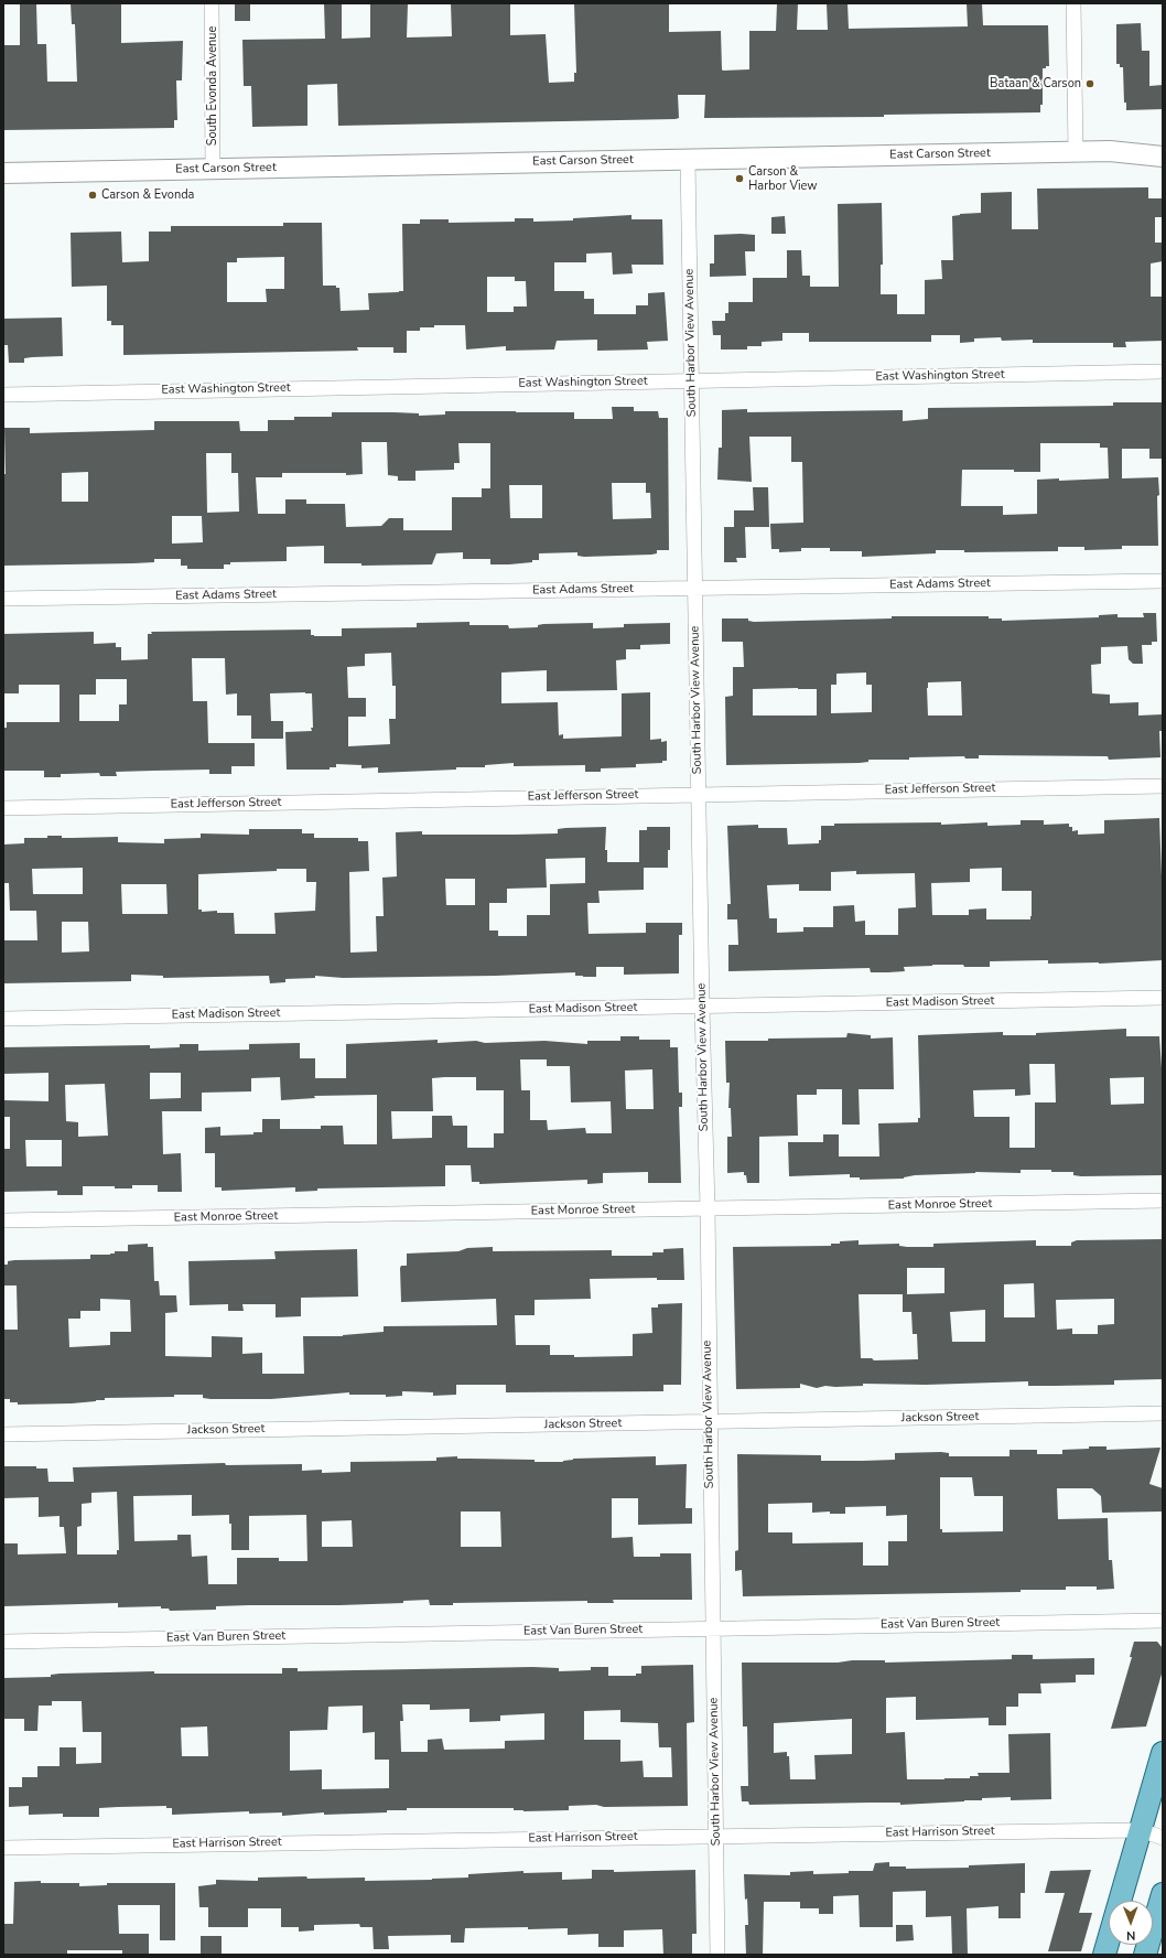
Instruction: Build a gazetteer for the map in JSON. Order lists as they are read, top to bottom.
{
  "streets": {
    "main road": ["East Carson Street"],
    "street": [
      "South Evonda Avenue",
      "South Harbor View Avenue",
      "East Washington Street",
      "East Adams Street",
      "East Jefferson Street",
      "East Madison Street",
      "East Monroe Street",
      "Jackson Street",
      "East Van Buren Street",
      "East Harrison Street"
    ]
  },
  "crossings": [
    ["South Evonda Avenue", "East Carson Street"],
    ["East Carson Street", "South Harbor View Avenue"],
    ["South Harbor View Avenue", "East Washington Street"],
    ["South Harbor View Avenue", "East Adams Street"],
    ["South Harbor View Avenue", "East Jefferson Street"],
    ["South Harbor View Avenue", "East Madison Street"],
    ["South Harbor View Avenue", "East Monroe Street"],
    ["South Harbor View Avenue", "Jackson Street"],
    ["South Harbor View Avenue", "East Van Buren Street"],
    ["South Harbor View Avenue", "East Harrison Street"]
  ],
  "places": ["Bataan & Carson", "Carson & Harbor View", "Carson & Evonda"],
  "north": "bottom"
}
